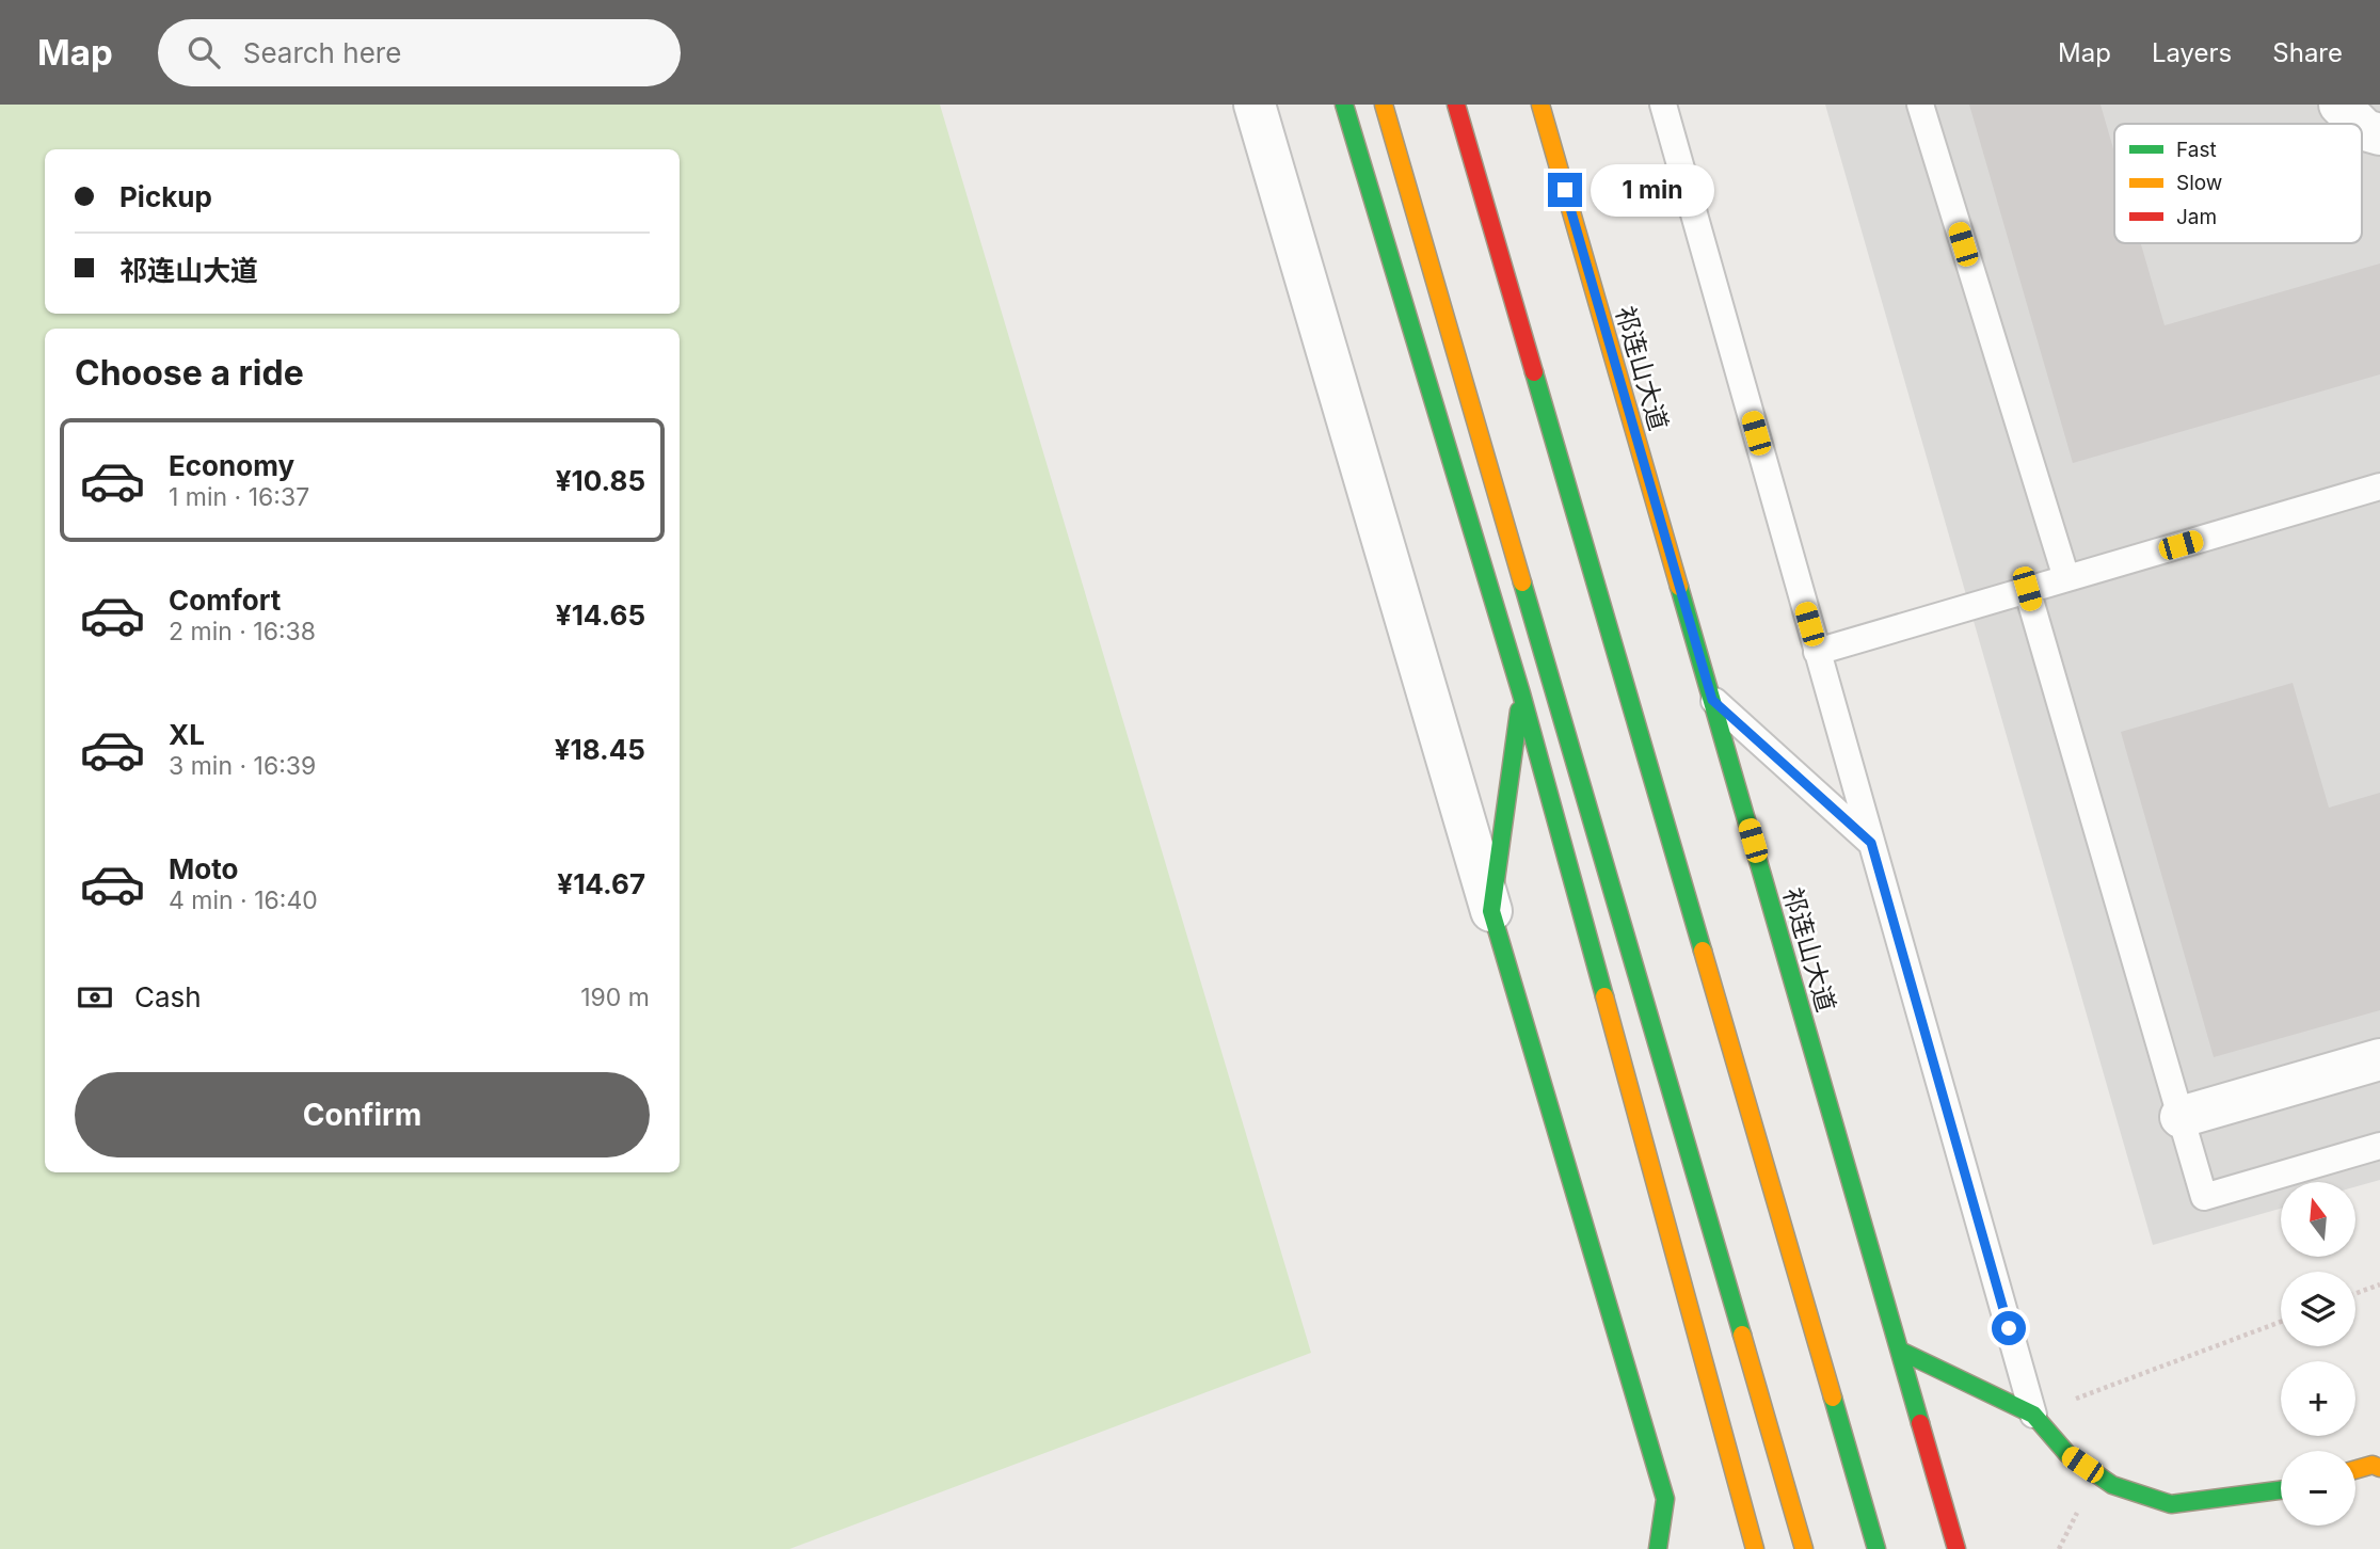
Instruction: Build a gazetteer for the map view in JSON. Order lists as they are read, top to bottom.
{
  "streets": {
    "main road": ["祁连山大道"]
  },
  "legend": ["Fast", "Slow", "Jam"],
  "north": "top",
  "page": {
    "header": "Map",
    "search": "Search here",
    "nav": ["Map", "Layers", "Share"],
    "banner": ["Pickup", "祁连山大道"],
    "bubble": "1 min",
    "heading": "Choose a ride",
    "list": [
      {
        "name": "Economy",
        "note": "1 min · 16:37",
        "value": "¥10.85"
      },
      {
        "name": "Comfort",
        "note": "2 min · 16:38",
        "value": "¥14.65"
      },
      {
        "name": "XL",
        "note": "3 min · 16:39",
        "value": "¥18.45"
      },
      {
        "name": "Moto",
        "note": "4 min · 16:40",
        "value": "¥14.67"
      }
    ],
    "pay": ["Cash", "190 m"],
    "buttons": "Confirm",
    "map_buttons": ["+", "−"]
  }
}
